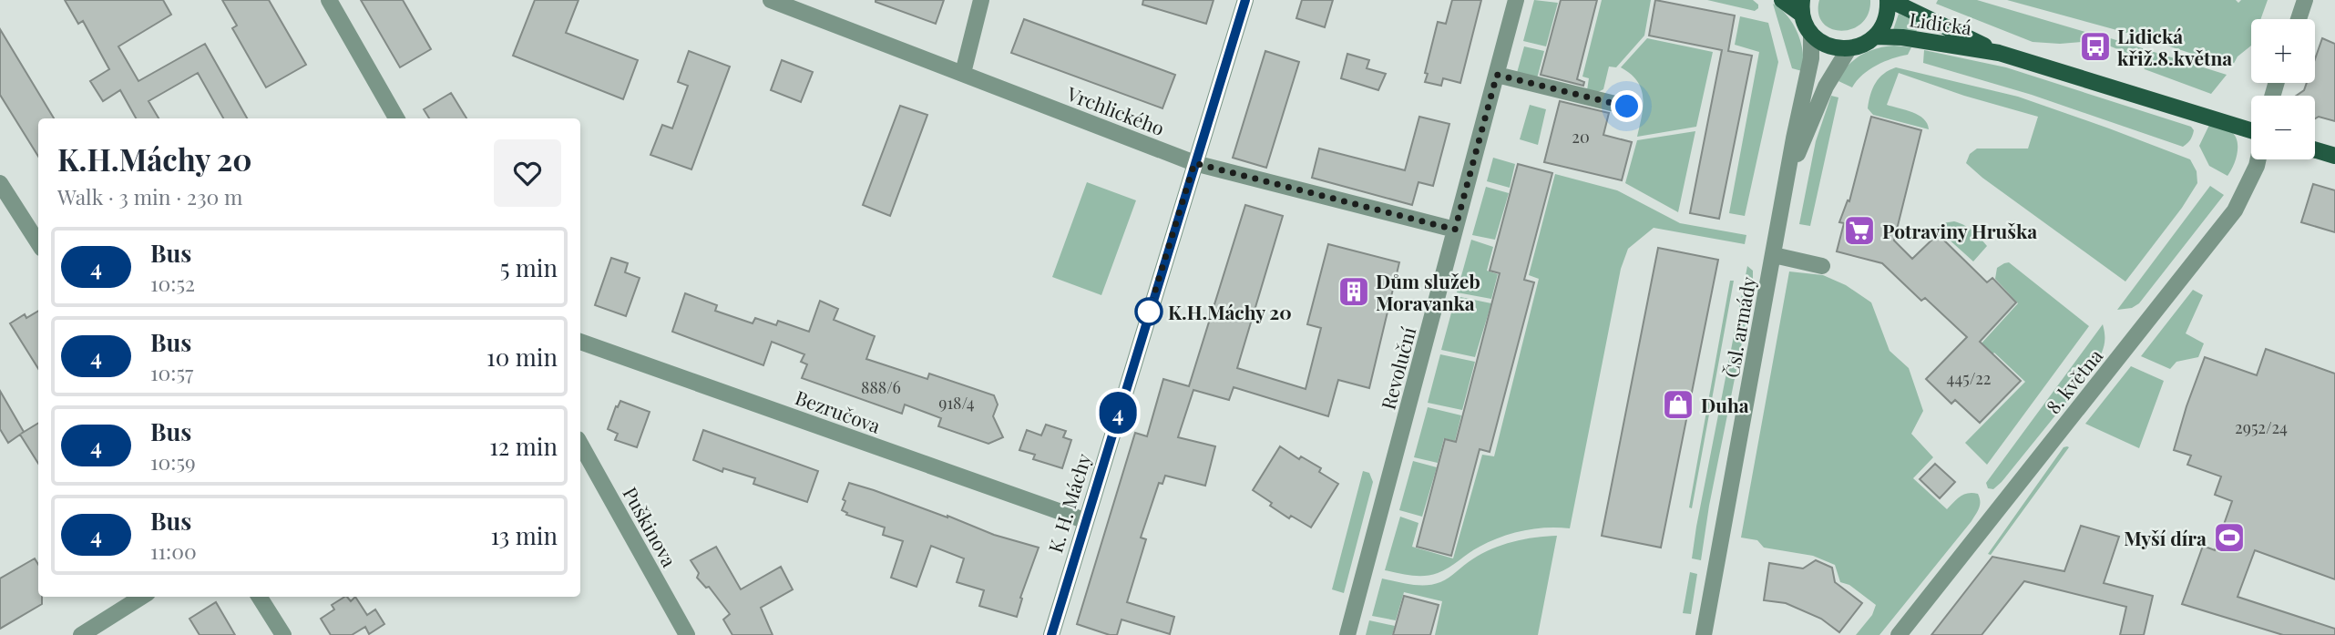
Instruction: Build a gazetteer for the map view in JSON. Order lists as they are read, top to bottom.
{
  "streets": {
    "main road": ["Lidická"],
    "street": [
      "Vrchlického",
      "Čsl. armády",
      "Revoluční",
      "8. května",
      "Bezručova",
      "K. H. Máchy",
      "Puškinova"
    ]
  },
  "crossings": [
    ["Vrchlického", "Revoluční"],
    ["Vrchlického", "K. H. Máchy"],
    ["Bezručova", "K. H. Máchy"]
  ],
  "places": {
    "bus stop": ["Lidická křiž.8.května"],
    "supermarket": ["Potraviny Hruška"],
    "building": ["Dům služeb Moravanka"],
    "other": ["K.H.Máchy 20"],
    "shop": ["Duha"],
    "sports": ["Myší díra"]
  },
  "lines": ["bus line 4"],
  "house_numbers": [
    "20",
    "445/22",
    "888/6",
    "918/4",
    "2952/24"
  ],
  "page": {
    "on_map": "4",
    "map_buttons": ["+", "−"],
    "heading": ["K.H.Máchy 20", "Walk · 3 min · 230 m"],
    "list": [
      {
        "mark": "4",
        "name": "Bus",
        "note": "10:52",
        "value": "5 min"
      },
      {
        "mark": "4",
        "name": "Bus",
        "note": "10:57",
        "value": "10 min"
      },
      {
        "mark": "4",
        "name": "Bus",
        "note": "10:59",
        "value": "12 min"
      },
      {
        "mark": "4",
        "name": "Bus",
        "note": "11:00",
        "value": "13 min"
      }
    ]
  }
}
